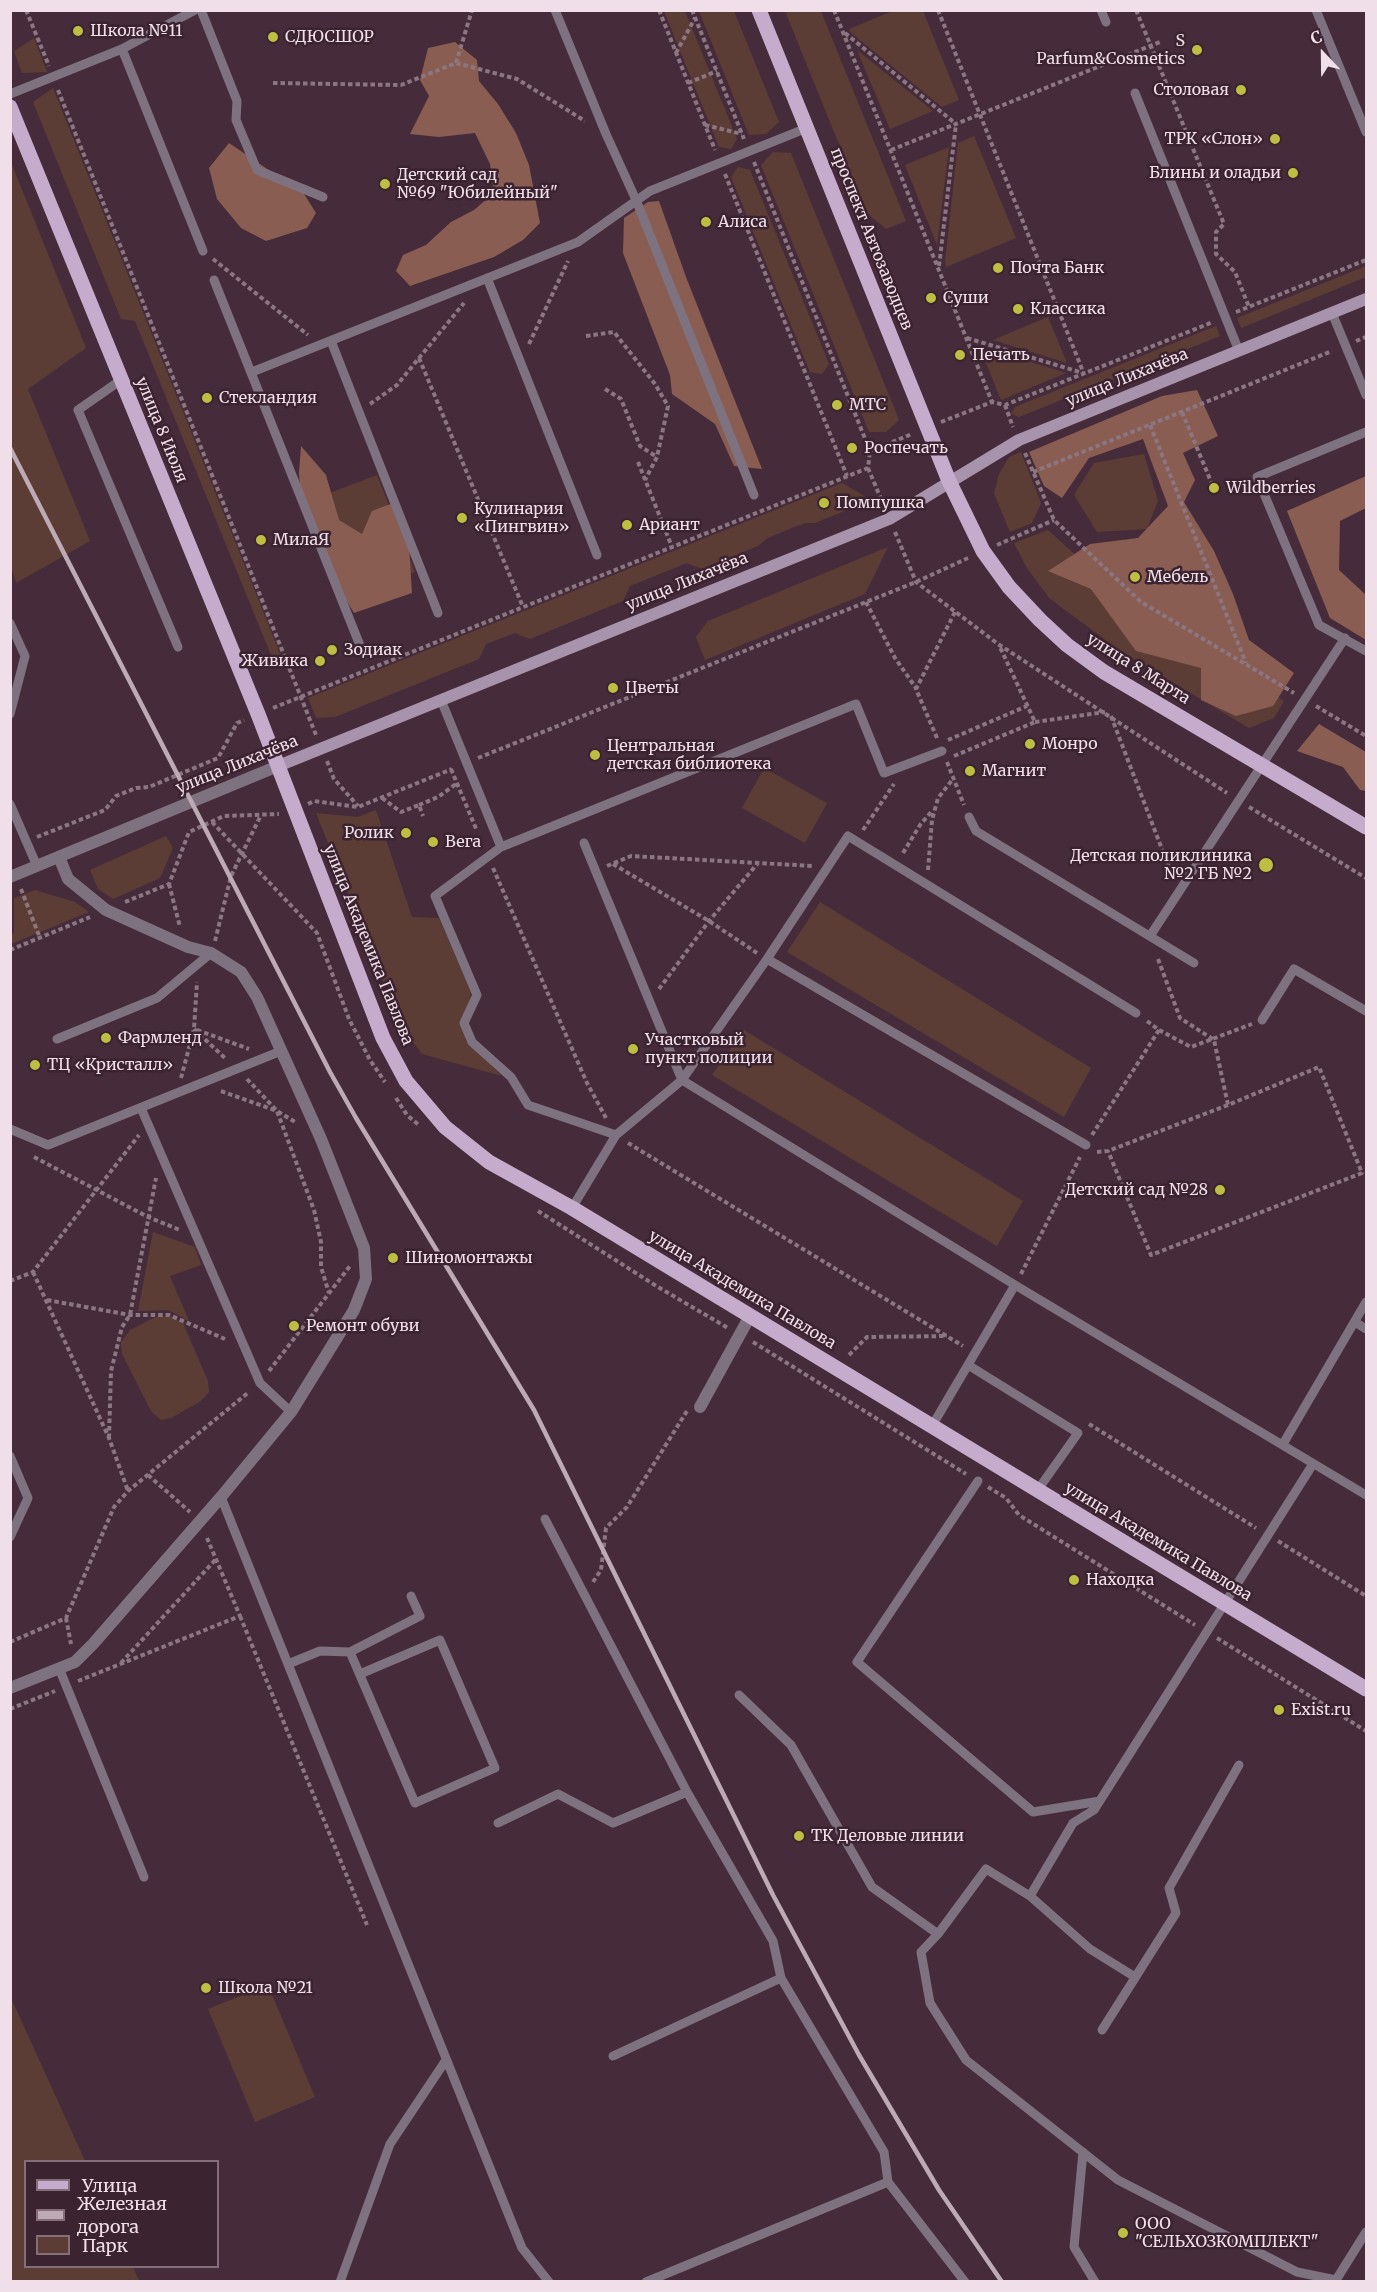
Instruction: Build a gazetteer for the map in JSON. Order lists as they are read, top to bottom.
{
  "streets": {
    "main road": [
      "проспект Автозаводцев",
      "улица Лихачёва",
      "улица 8 Июля",
      "улица 8 Марта",
      "улица Академика Павлова"
    ]
  },
  "crossings": [
    ["проспект Автозаводцев", "улица Лихачёва"],
    ["проспект Автозаводцев", "улица 8 Марта"],
    ["улица Лихачёва", "улица 8 Июля"],
    ["улица Лихачёва", "улица 8 Марта"],
    ["улица Лихачёва", "улица Академика Павлова"],
    ["улица 8 Июля", "улица Академика Павлова"]
  ],
  "places": [
    "Школа №11",
    "СДЮСШОР",
    "S Parfum&Cosmetics",
    "Столовая",
    "ТРК «Слон»",
    "Блины и оладьи",
    "Детский сад №69 \"Юбилейный\"",
    "Алиса",
    "Почта Банк",
    "Суши",
    "Классика",
    "Печать",
    "Стекландия",
    "МТС",
    "Роспечать",
    "Wildberries",
    "Помпушка",
    "Кулинария «Пингвин»",
    "Ариант",
    "МилаЯ",
    "Мебель",
    "Зодиак",
    "Живика",
    "Цветы",
    "Монро",
    "Центральная детская библиотека",
    "Магнит",
    "Ролик",
    "Вега",
    "Детская поликлиника №2 ГБ №2",
    "Фармленд",
    "Участковый пункт полиции",
    "ТЦ «Кристалл»",
    "Детский сад №28",
    "Шиномонтажы",
    "Ремонт обуви",
    "Находка",
    "Exist.ru",
    "ТК Деловые линии",
    "Школа №21",
    "ООО \"СЕЛЬХОЗКОМПЛЕКТ\""
  ],
  "legend": ["Улица", "Железная дорога", "Парк"],
  "north": "top"
}
